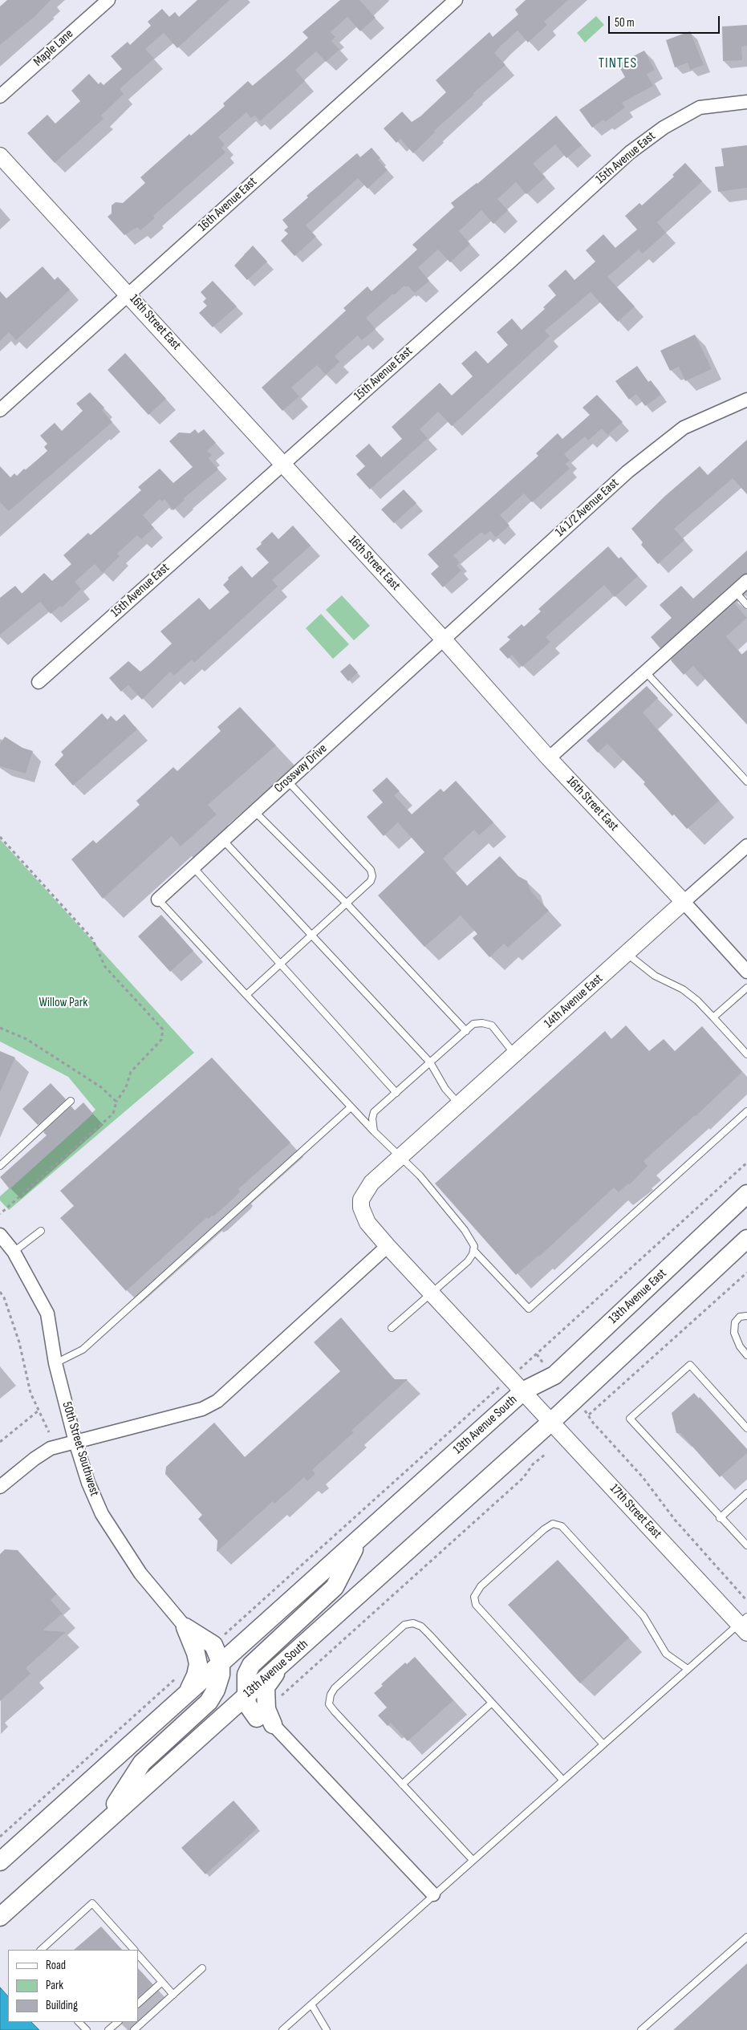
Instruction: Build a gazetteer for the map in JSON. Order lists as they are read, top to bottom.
{
  "streets": {
    "main road": ["13th Avenue East", "13th Avenue South"],
    "street": [
      "Maple Lane",
      "15th Avenue East",
      "16th Avenue East",
      "16th Street East",
      "14 1/2 Avenue East",
      "Crossway Drive",
      "14th Avenue East",
      "50th Street Southwest",
      "17th Street East"
    ]
  },
  "crossings": [
    ["15th Avenue East", "16th Street East"],
    ["16th Avenue East", "16th Street East"],
    ["16th Street East", "14 1/2 Avenue East"],
    ["16th Street East", "Crossway Drive"],
    ["16th Street East", "14th Avenue East"],
    ["14 1/2 Avenue East", "Crossway Drive"],
    ["14th Avenue East", "17th Street East"],
    ["13th Avenue East", "13th Avenue South"],
    ["13th Avenue East", "17th Street East"],
    ["13th Avenue South", "17th Street East"]
  ],
  "districts": ["TINTES"],
  "parks": ["Willow Park"],
  "legend": ["Road", "Park", "Building"],
  "scale_bar": "50 m"
}
